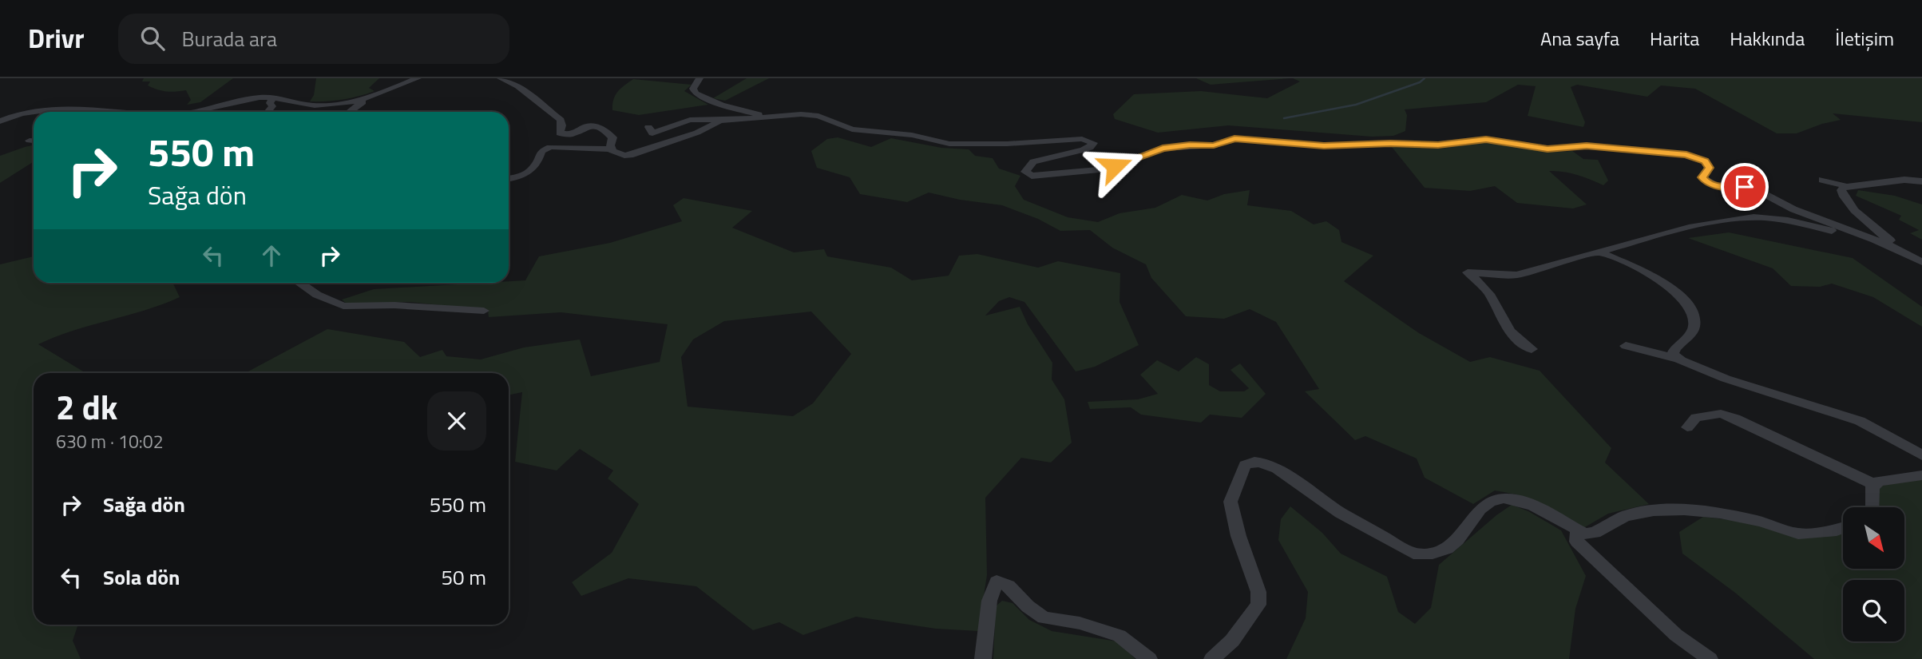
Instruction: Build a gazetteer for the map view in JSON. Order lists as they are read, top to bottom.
{
  "north": "bottom right",
  "page": {
    "header": "Drivr",
    "search": "Burada ara",
    "nav": [
      "Ana sayfa",
      "Harita",
      "Hakkında",
      "İletişim"
    ],
    "turn": ["550 m", "Sağa dön"],
    "heading": ["2 dk", "630 m · 10:02"],
    "list": [
      {
        "name": "Sağa dön",
        "value": "550 m"
      },
      {
        "name": "Sola dön",
        "value": "50 m"
      }
    ]
  }
}
